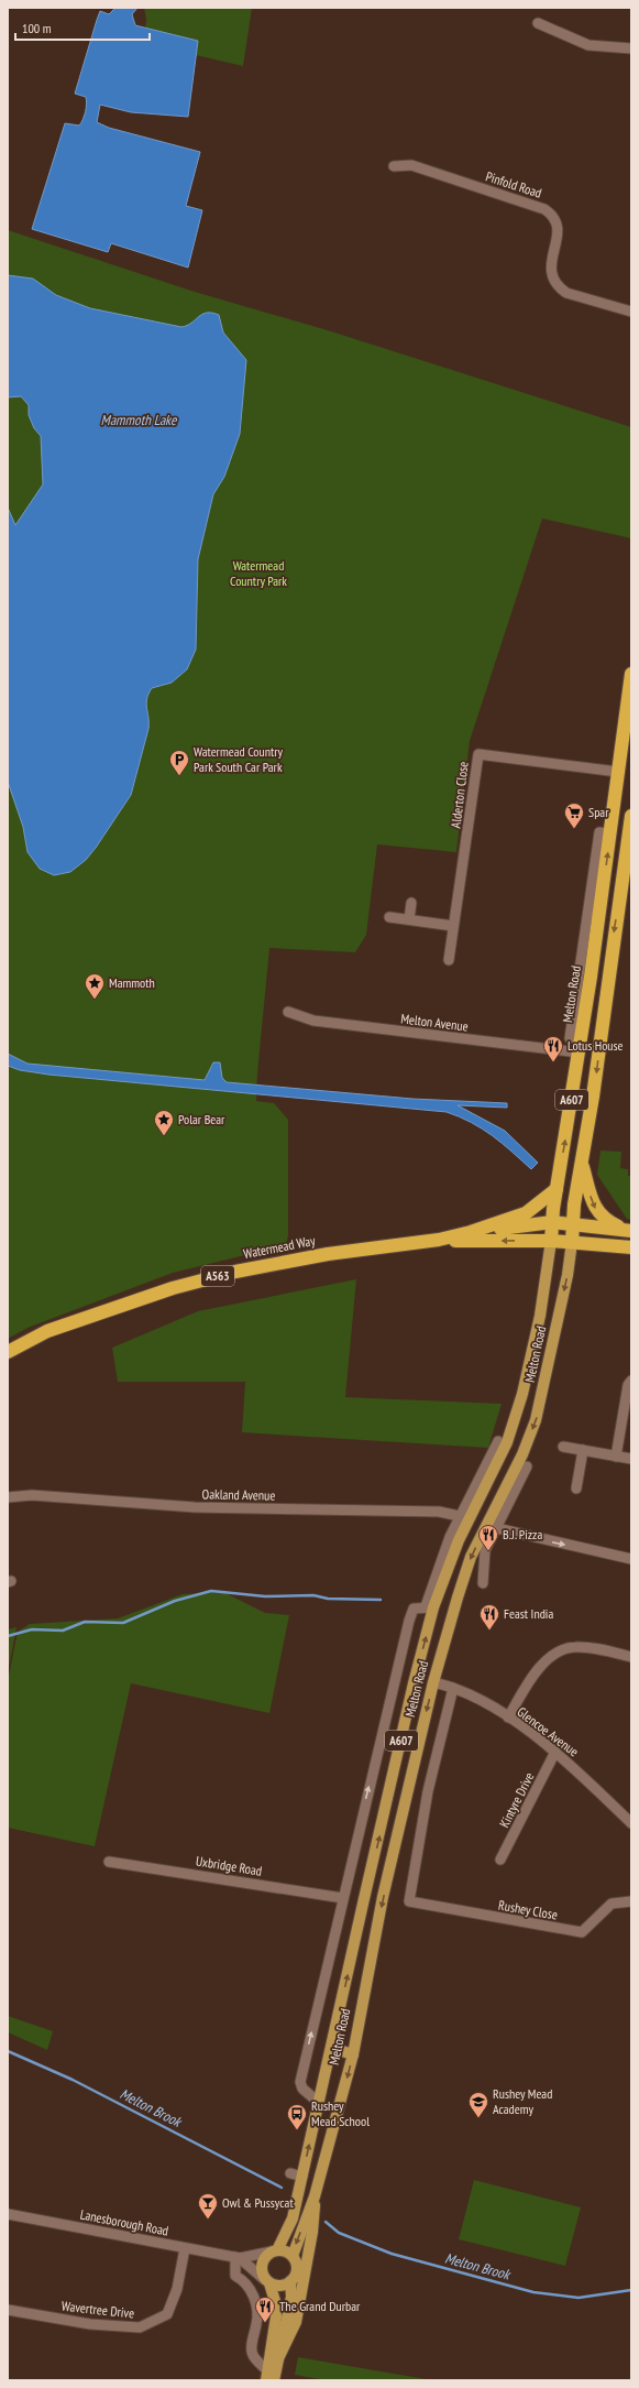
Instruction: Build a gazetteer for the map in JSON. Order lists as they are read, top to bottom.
{
  "streets": {
    "highway": [
      "Melton Road",
      "A607",
      "Watermead Way",
      "A563"
    ],
    "street": [
      "Pinfold Road",
      "Alderton Close",
      "Melton Avenue",
      "Oakland Avenue",
      "Glencoe Avenue",
      "Kintyre Drive",
      "Uxbridge Road",
      "Rushey Close",
      "Lanesborough Road",
      "Wavertree Drive"
    ]
  },
  "crossings": [
    ["Alderton Close", "Melton Road"],
    ["Melton Road", "Melton Avenue"],
    ["Melton Road", "A607"],
    ["Melton Road", "Watermead Way"],
    ["Melton Road", "Oakland Avenue"],
    ["Melton Road", "Glencoe Avenue"],
    ["Melton Road", "Uxbridge Road"],
    ["Melton Road", "Lanesborough Road"],
    ["A607", "Lanesborough Road"],
    ["Glencoe Avenue", "Kintyre Drive"],
    ["Glencoe Avenue", "Rushey Close"],
    ["Lanesborough Road", "Wavertree Drive"]
  ],
  "water": ["Mammoth Lake", "Melton Brook"],
  "parks": ["Watermead Country Park"],
  "places": {
    "parking": ["Watermead Country Park South Car Park"],
    "supermarket": ["Spar"],
    "place": ["Mammoth", "Polar Bear"],
    "restaurant": [
      "Lotus House",
      "B.J. Pizza",
      "Feast India",
      "The Grand Durbar"
    ],
    "school or university": ["Rushey Mead Academy"],
    "bus stop": ["Rushey Mead School"],
    "bar": ["Owl & Pussycat"]
  },
  "scale_bar": "100 m"
}
